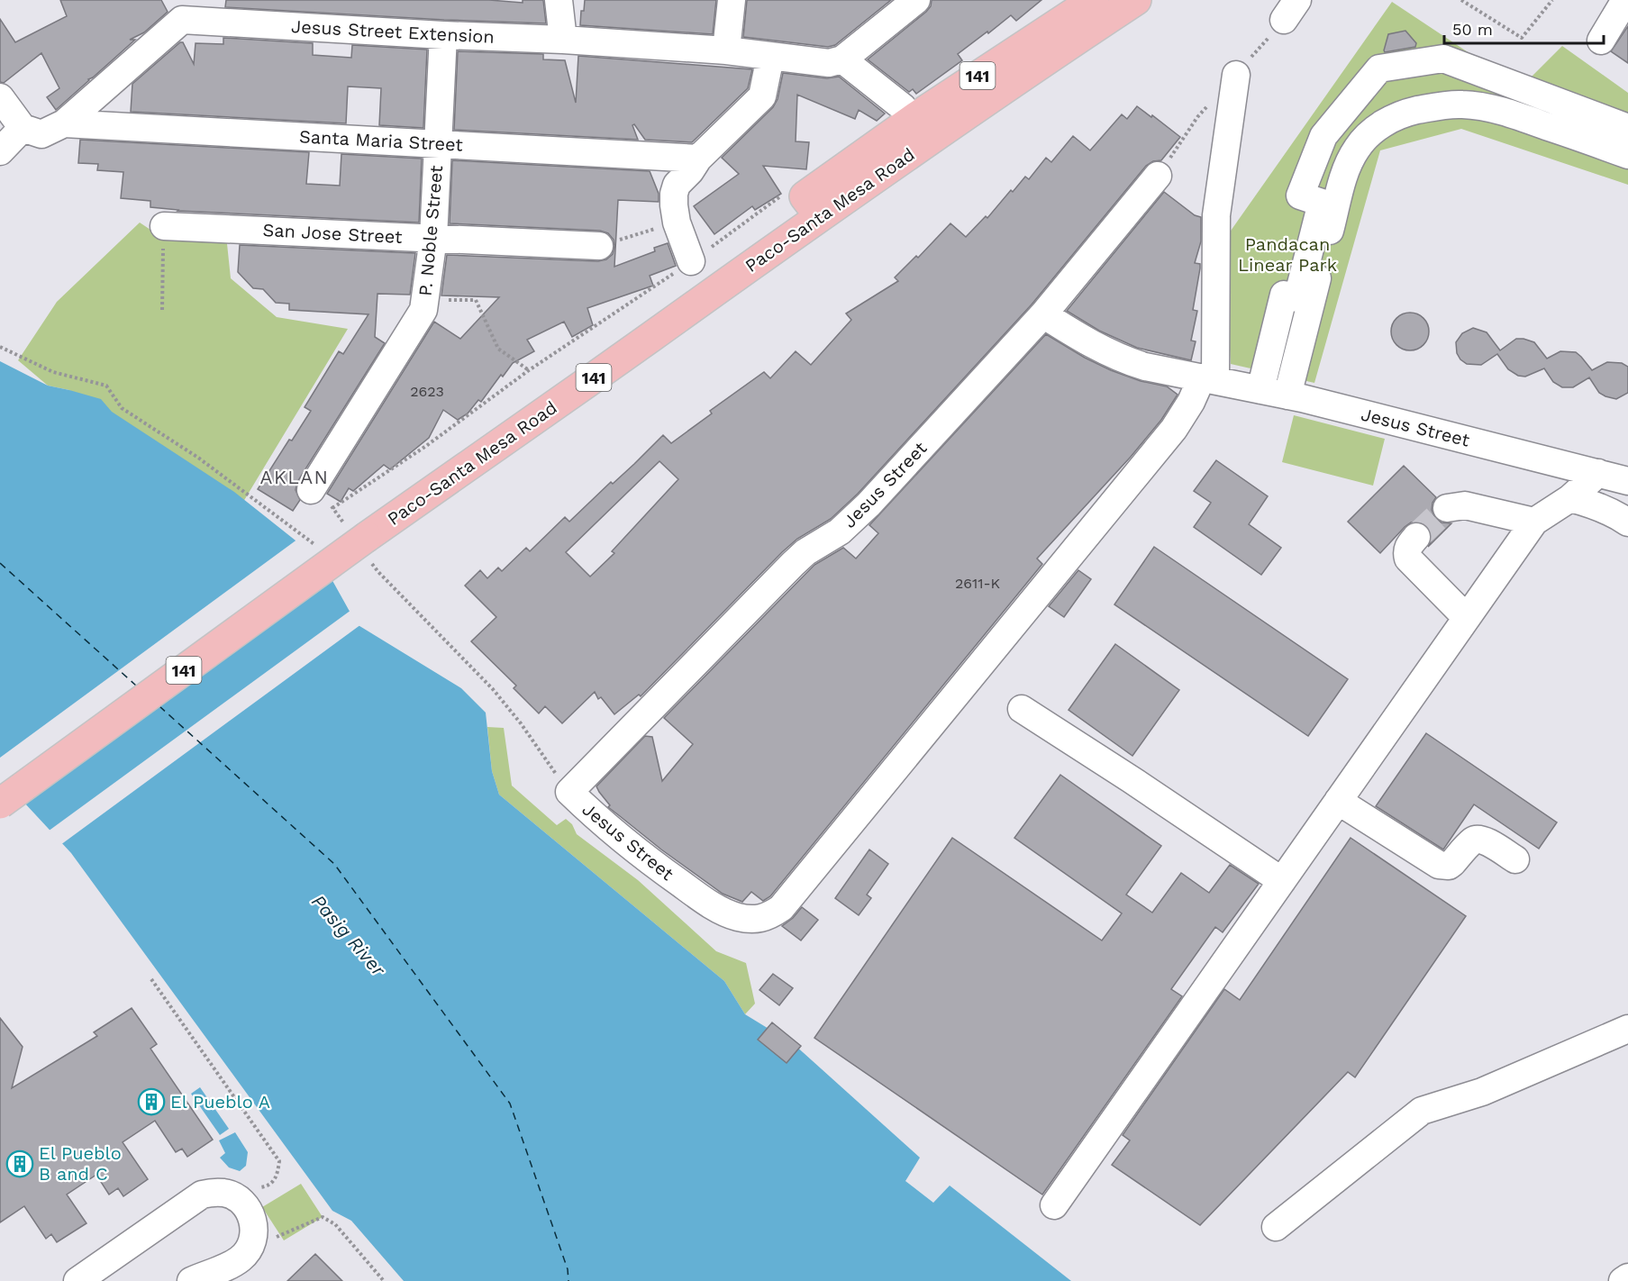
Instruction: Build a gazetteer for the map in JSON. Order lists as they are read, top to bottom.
{
  "streets": {
    "main road": ["141", "Paco-Santa Mesa Road"],
    "street": [
      "Jesus Street Extension",
      "Santa Maria Street",
      "P. Noble Street",
      "San Jose Street",
      "Jesus Street"
    ]
  },
  "crossings": [
    ["Jesus Street Extension", "Santa Maria Street"],
    ["Jesus Street Extension", "P. Noble Street"],
    ["Santa Maria Street", "P. Noble Street"],
    ["P. Noble Street", "San Jose Street"]
  ],
  "districts": ["AKLAN"],
  "water": ["Pasig River"],
  "parks": ["Pandacan Linear Park"],
  "places": {
    "building": ["El Pueblo A", "El Pueblo B and C"]
  },
  "house_numbers": ["2623", "2611-K"],
  "scale_bar": "50 m"
}
